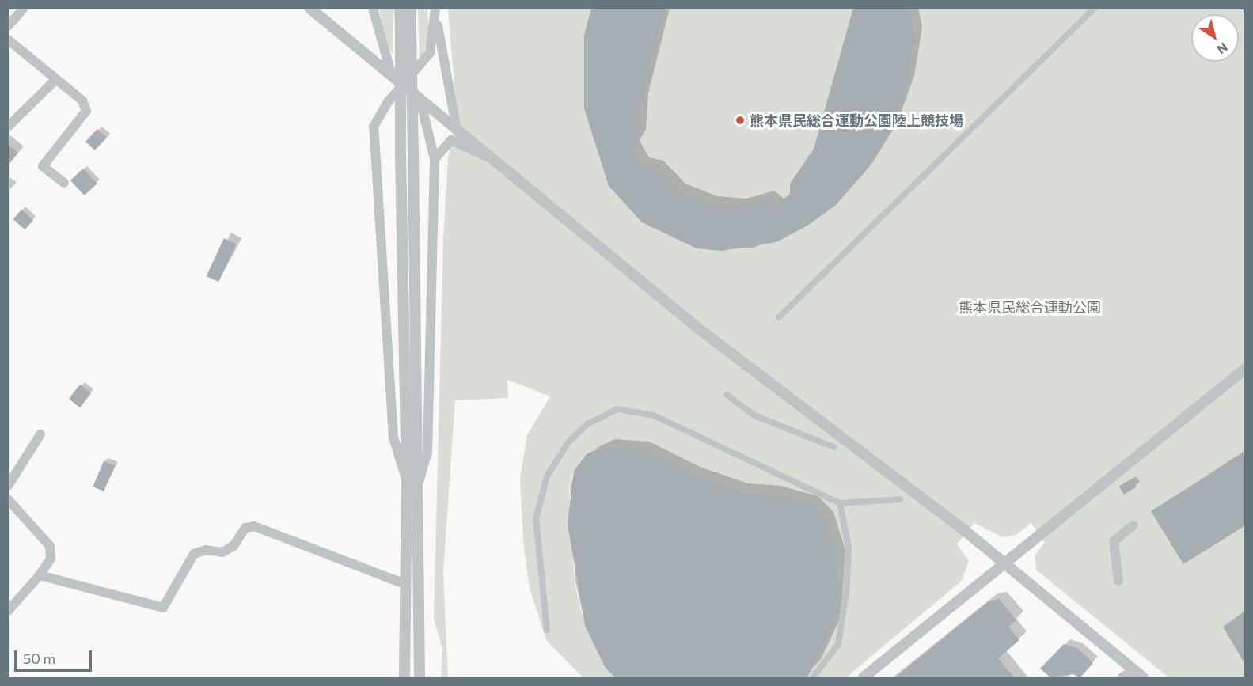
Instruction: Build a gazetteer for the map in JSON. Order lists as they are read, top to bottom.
{
  "parks": ["熊本県民総合運動公園"],
  "places": ["熊本県民総合運動公園陸上競技場"],
  "scale_bar": "50 m",
  "north": "bottom right"
}
